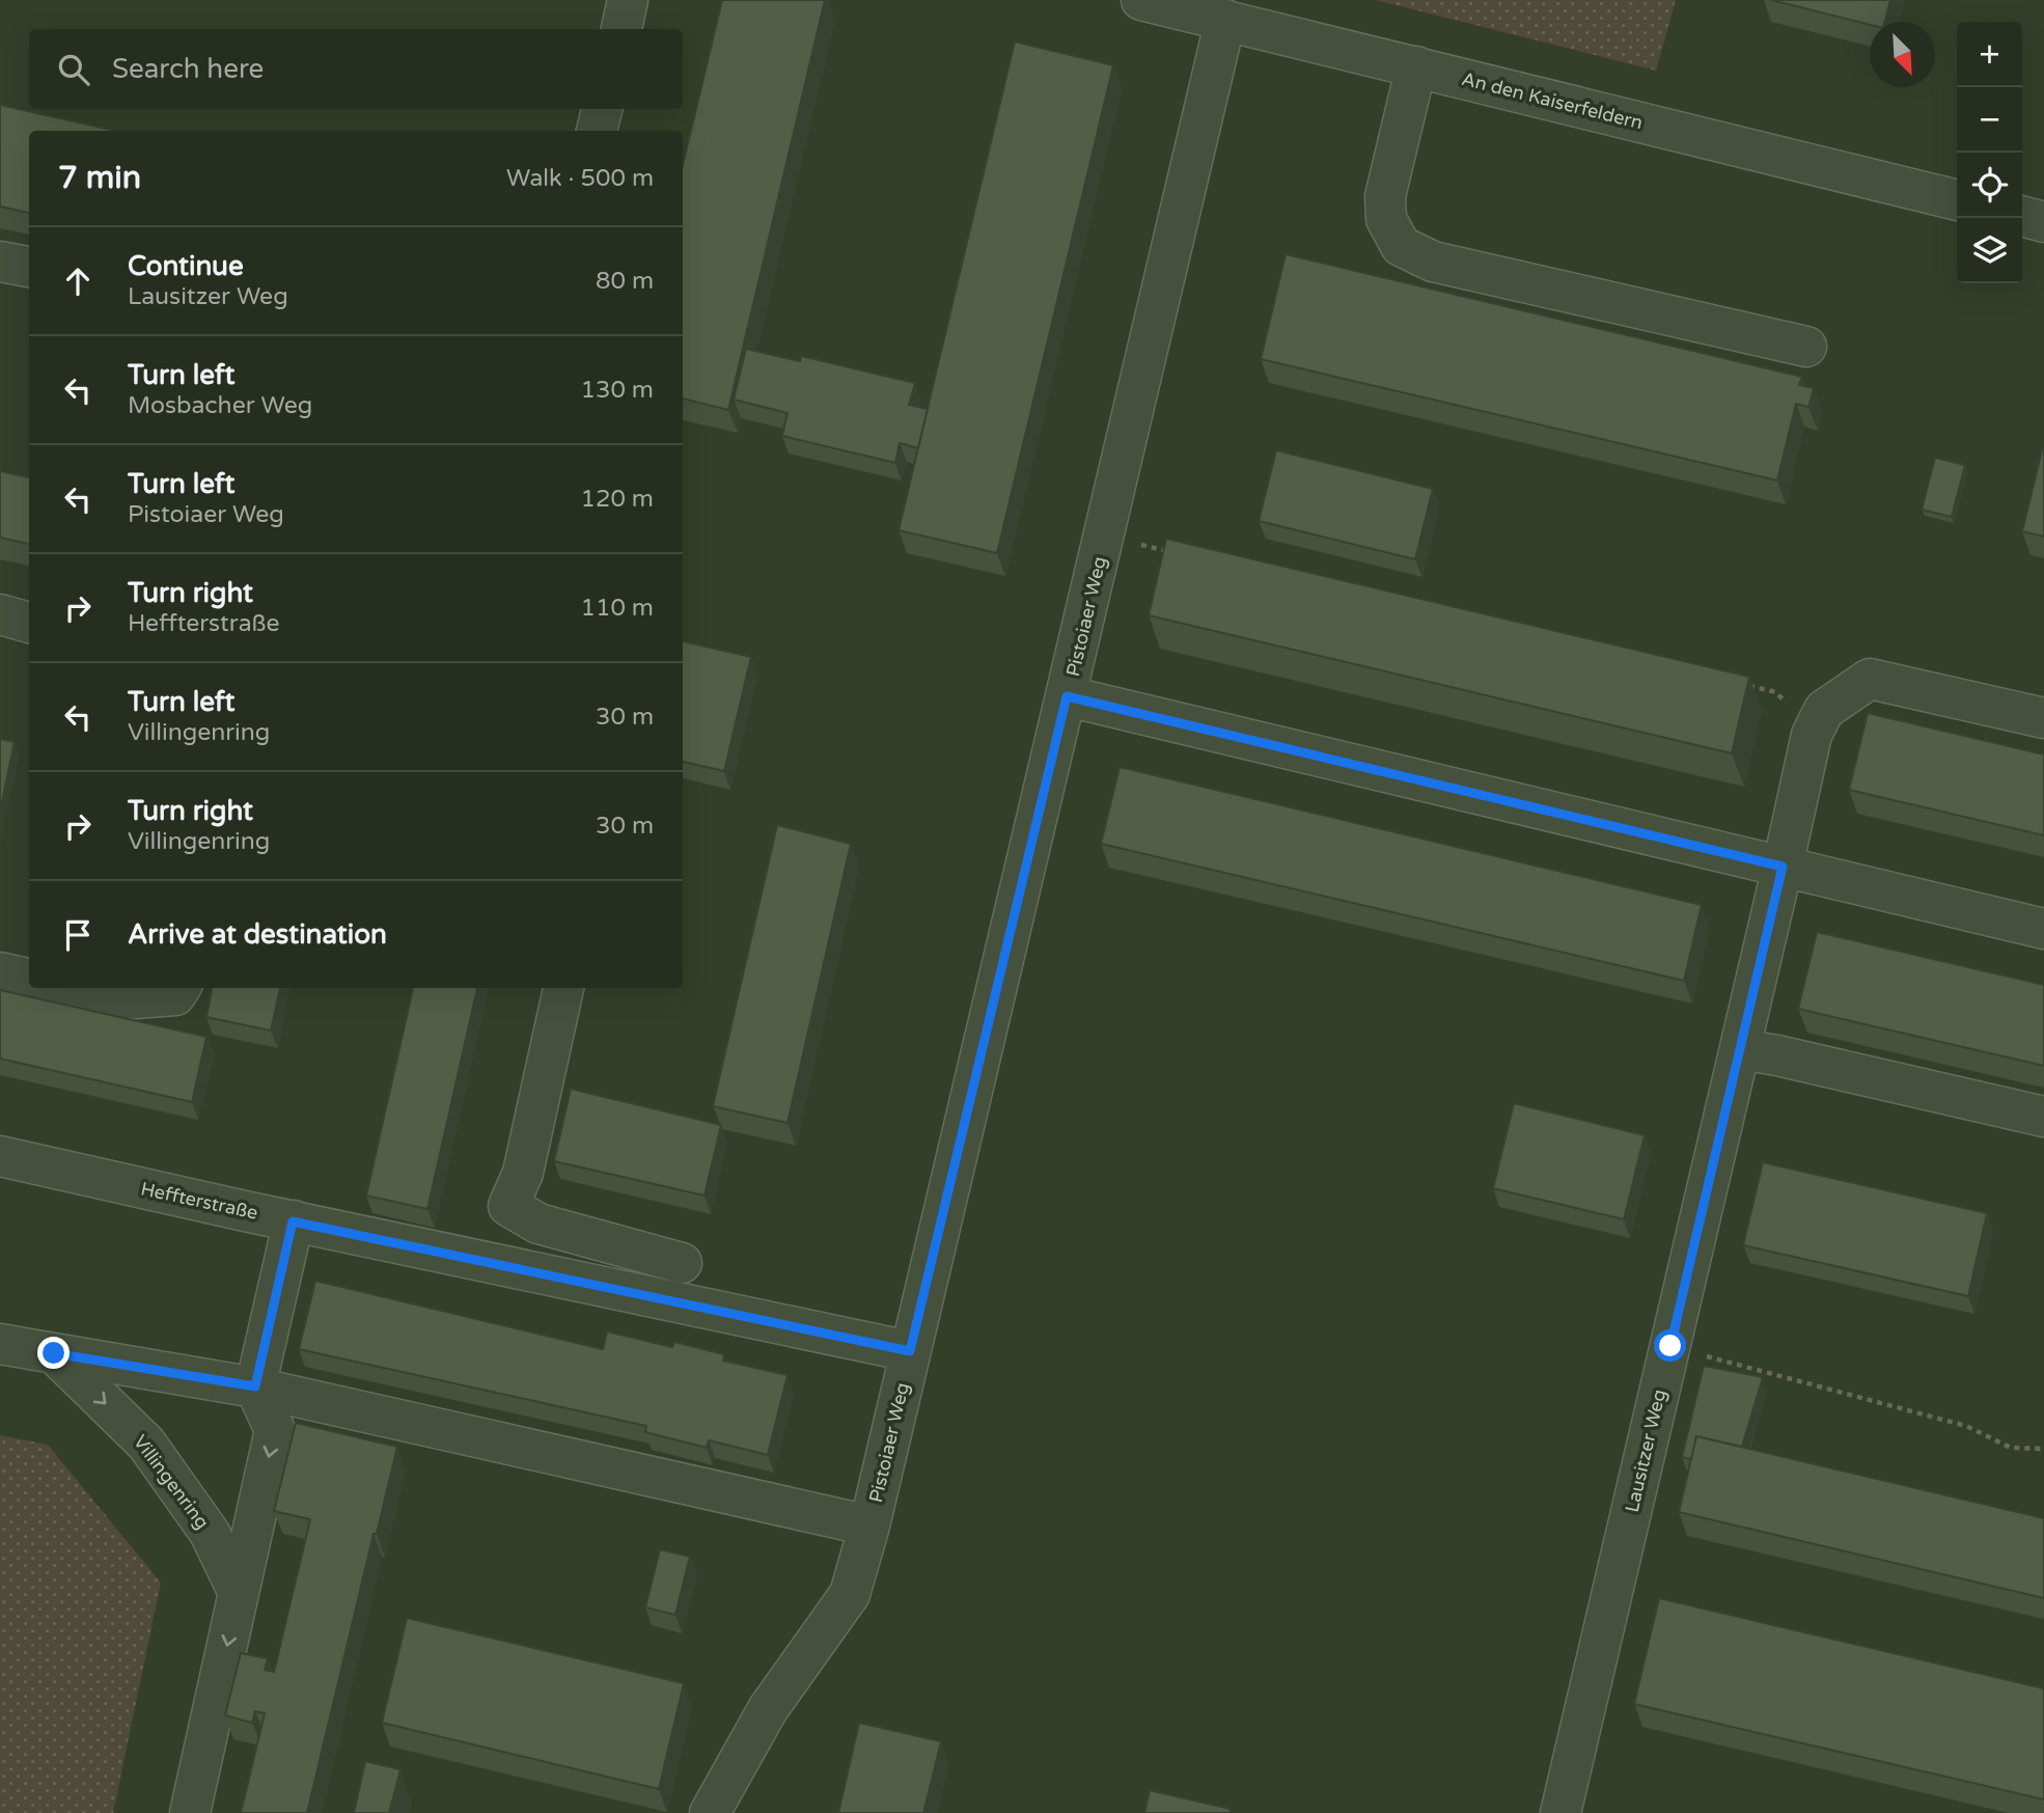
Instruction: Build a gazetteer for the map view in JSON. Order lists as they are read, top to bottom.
{
  "streets": {
    "street": [
      "An den Kaiserfeldern",
      "Pistoiaer Weg",
      "Heffterstraße",
      "Lausitzer Weg",
      "Villingenring"
    ]
  },
  "crossings": [
    ["An den Kaiserfeldern", "Pistoiaer Weg"],
    ["Pistoiaer Weg", "Heffterstraße"]
  ],
  "one_way": ["Villingenring"],
  "north": "bottom right",
  "page": {
    "map_buttons": ["+", "−"],
    "search": "Search here",
    "heading": ["7 min", "Walk · 500 m"],
    "list": [
      ["Continue", "Lausitzer Weg", "80 m"],
      ["Turn left", "Mosbacher Weg", "130 m"],
      ["Turn left", "Pistoiaer Weg", "120 m"],
      ["Turn right", "Heffterstraße", "110 m"],
      ["Turn left", "Villingenring", "30 m"],
      ["Turn right", "Villingenring", "30 m"],
      "Arrive at destination"
    ]
  }
}
